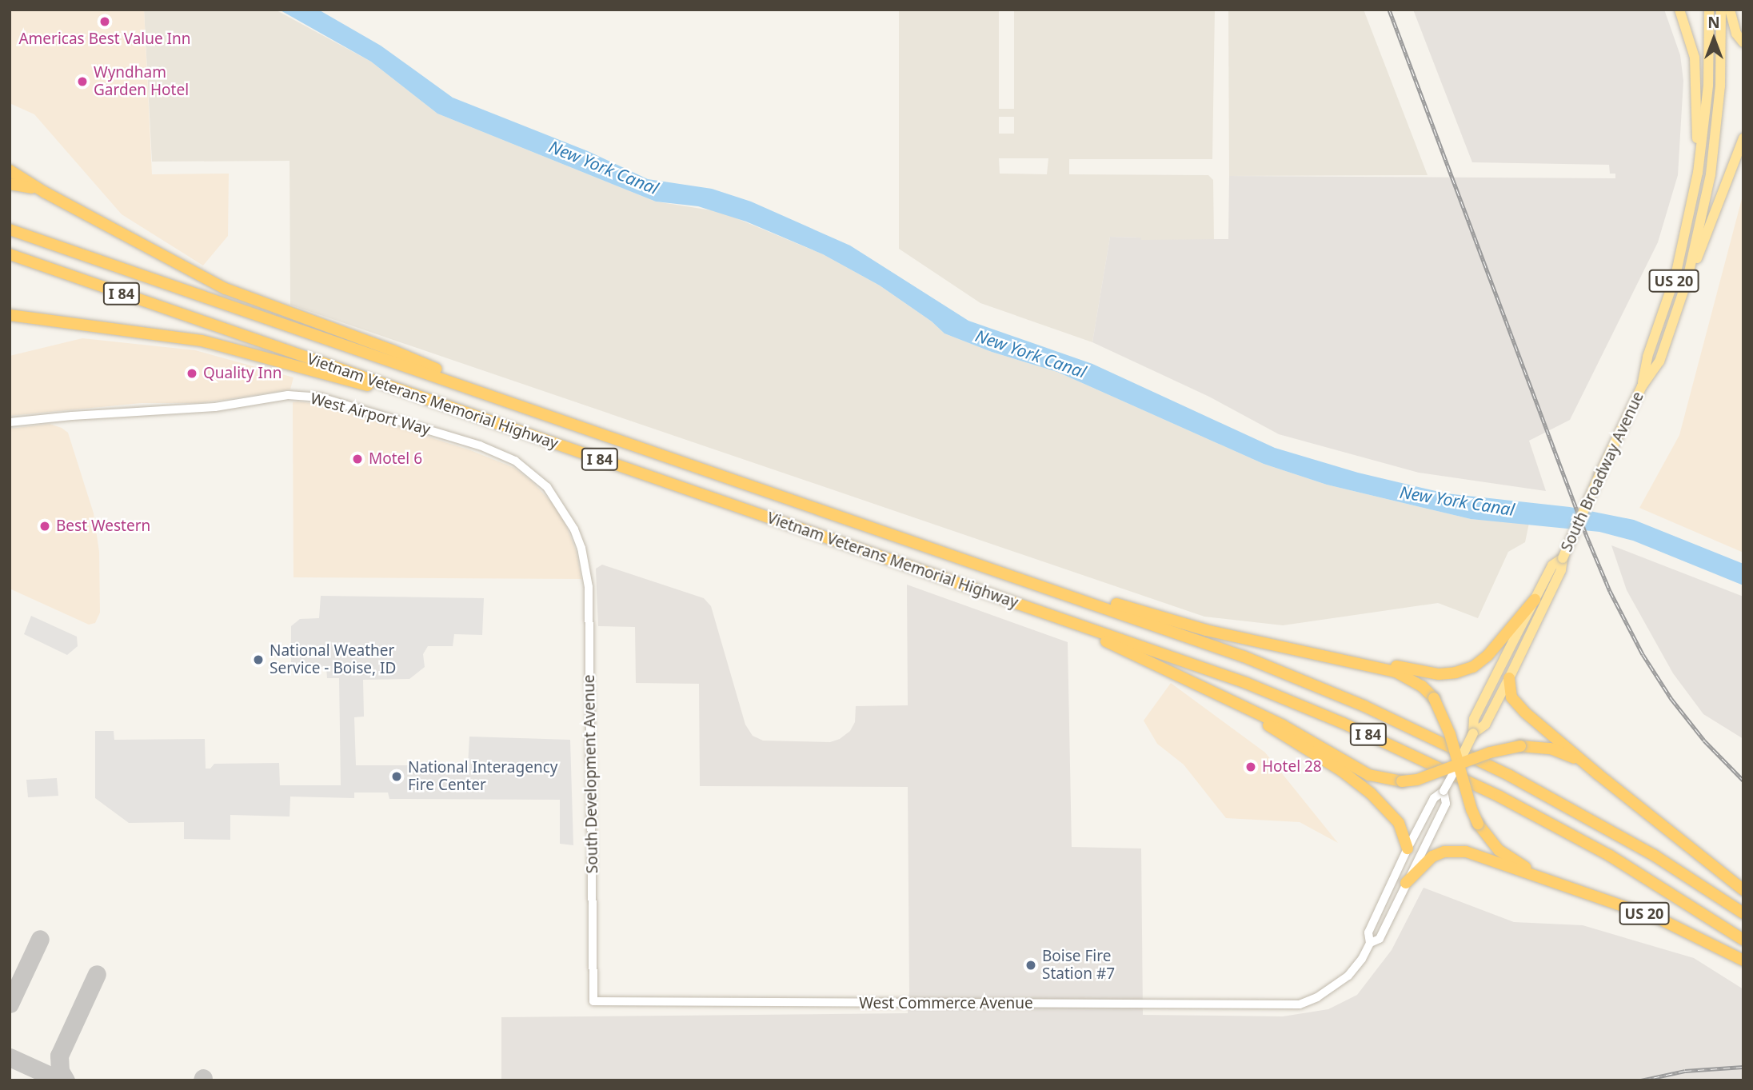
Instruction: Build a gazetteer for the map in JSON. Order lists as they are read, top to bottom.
{
  "streets": {
    "highway": ["US 20", "I 84", "Vietnam Veterans Memorial Highway"],
    "main road": ["South Broadway Avenue"],
    "street": ["West Airport Way", "South Development Avenue", "West Commerce Avenue"]
  },
  "crossings": [
    ["US 20", "South Broadway Avenue"],
    ["West Airport Way", "South Development Avenue"],
    ["South Broadway Avenue", "West Commerce Avenue"],
    ["South Development Avenue", "West Commerce Avenue"]
  ],
  "water": ["New York Canal"],
  "places": [
    "Americas Best Value Inn",
    "Wyndham Garden Hotel",
    "Quality Inn",
    "Motel 6",
    "Best Western",
    "National Weather Service - Boise, ID",
    "Hotel 28",
    "National Interagency Fire Center",
    "Boise Fire Station #7"
  ],
  "north": "top"
}
